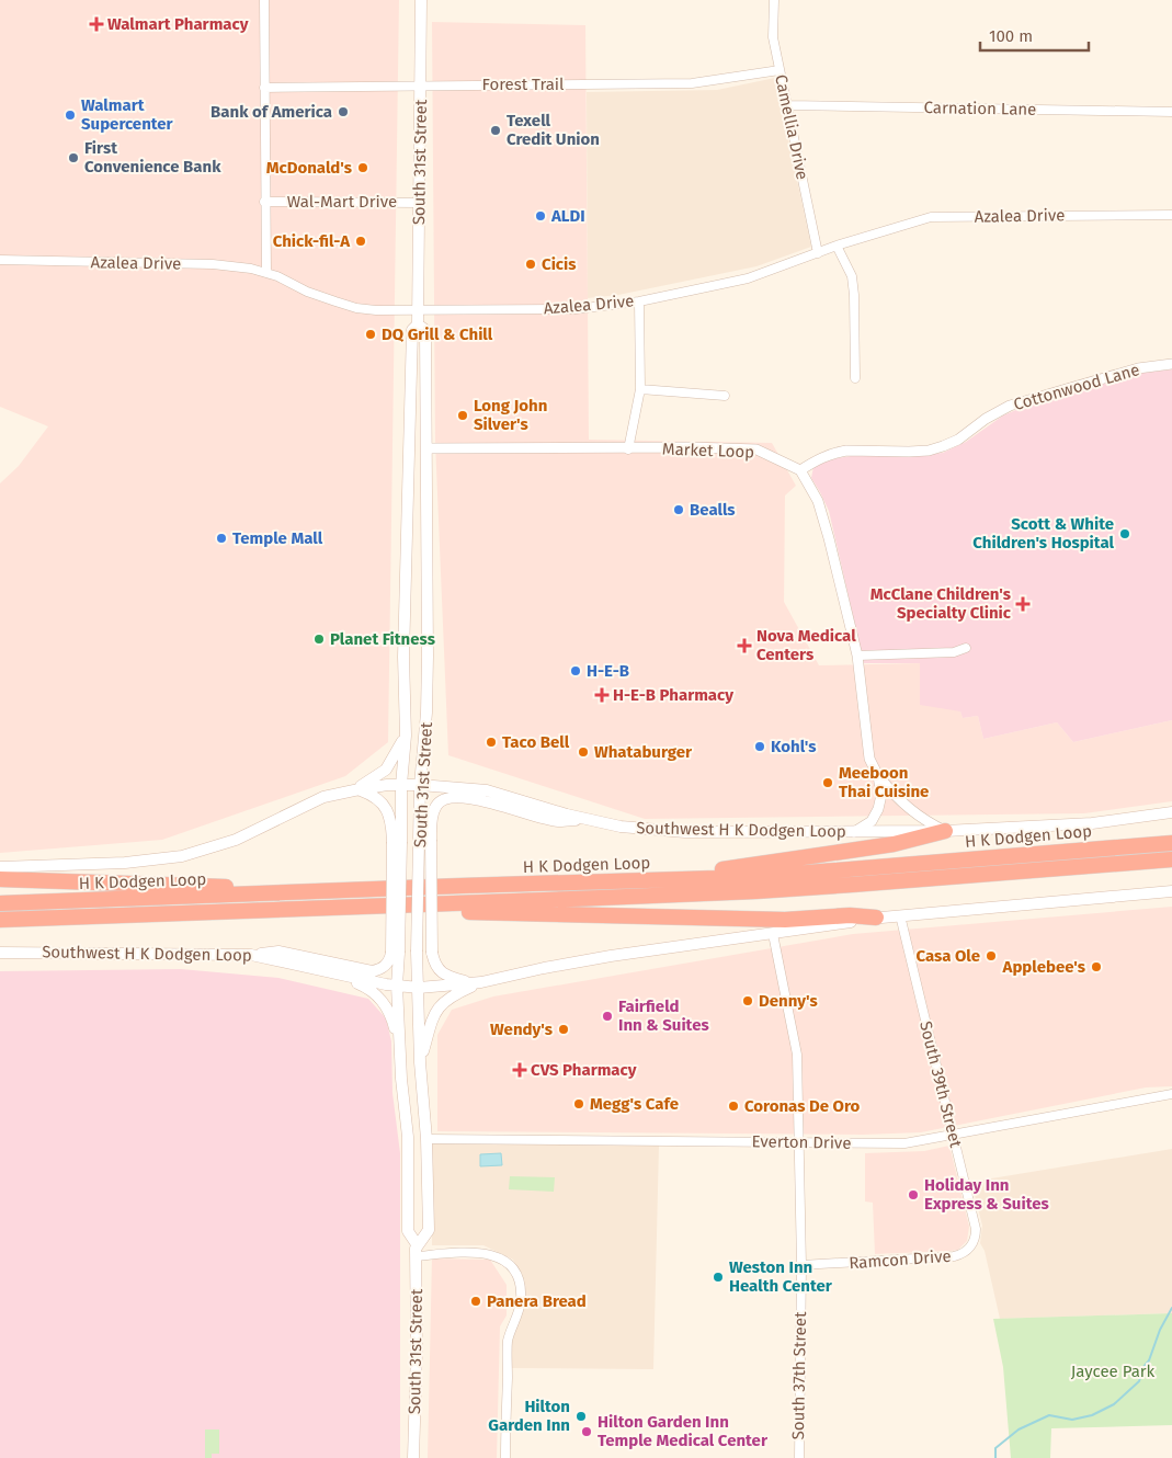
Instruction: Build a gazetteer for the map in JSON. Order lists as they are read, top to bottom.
{
  "streets": {
    "highway": ["H K Dodgen Loop"],
    "main road": ["South 31st Street", "Southwest H K Dodgen Loop"],
    "street": [
      "Forest Trail",
      "Carnation Lane",
      "Camellia Drive",
      "Wal-Mart Drive",
      "Azalea Drive",
      "Cottonwood Lane",
      "Market Loop",
      "South 39th Street",
      "Everton Drive",
      "Ramcon Drive",
      "South 37th Street"
    ]
  },
  "crossings": [
    ["Forest Trail", "Camellia Drive"],
    ["Forest Trail", "South 31st Street"],
    ["Carnation Lane", "Camellia Drive"],
    ["Camellia Drive", "Azalea Drive"],
    ["South 31st Street", "Wal-Mart Drive"],
    ["South 31st Street", "Azalea Drive"],
    ["South 31st Street", "Market Loop"],
    ["South 31st Street", "Southwest H K Dodgen Loop"],
    ["South 31st Street", "Everton Drive"],
    ["Cottonwood Lane", "Market Loop"],
    ["Southwest H K Dodgen Loop", "South 39th Street"],
    ["Southwest H K Dodgen Loop", "South 37th Street"],
    ["South 39th Street", "Everton Drive"],
    ["South 39th Street", "Ramcon Drive"],
    ["Everton Drive", "South 37th Street"],
    ["Ramcon Drive", "South 37th Street"]
  ],
  "parks": ["Jaycee Park"],
  "places": {
    "health": [
      "Walmart Pharmacy",
      "McClane Children's Specialty Clinic",
      "Nova Medical Centers",
      "H-E-B Pharmacy",
      "CVS Pharmacy"
    ],
    "other": [
      "Bank of America",
      "Walmart Supercenter",
      "Texell Credit Union",
      "First Convenience Bank",
      "McDonald's",
      "ALDI",
      "Chick-fil-A",
      "Cicis",
      "DQ Grill & Chill",
      "Long John Silver's",
      "Bealls",
      "Scott & White Children's Hospital",
      "Temple Mall",
      "Planet Fitness",
      "H-E-B",
      "Taco Bell",
      "Kohl's",
      "Whataburger",
      "Meeboon Thai Cuisine",
      "Casa Ole",
      "Applebee's",
      "Denny's",
      "Fairfield Inn & Suites",
      "Wendy's",
      "Megg's Cafe",
      "Coronas De Oro",
      "Holiday Inn Express & Suites",
      "Weston Inn Health Center",
      "Panera Bread",
      "Hilton Garden Inn",
      "Hilton Garden Inn Temple Medical Center"
    ]
  },
  "scale_bar": "100 m"
}
